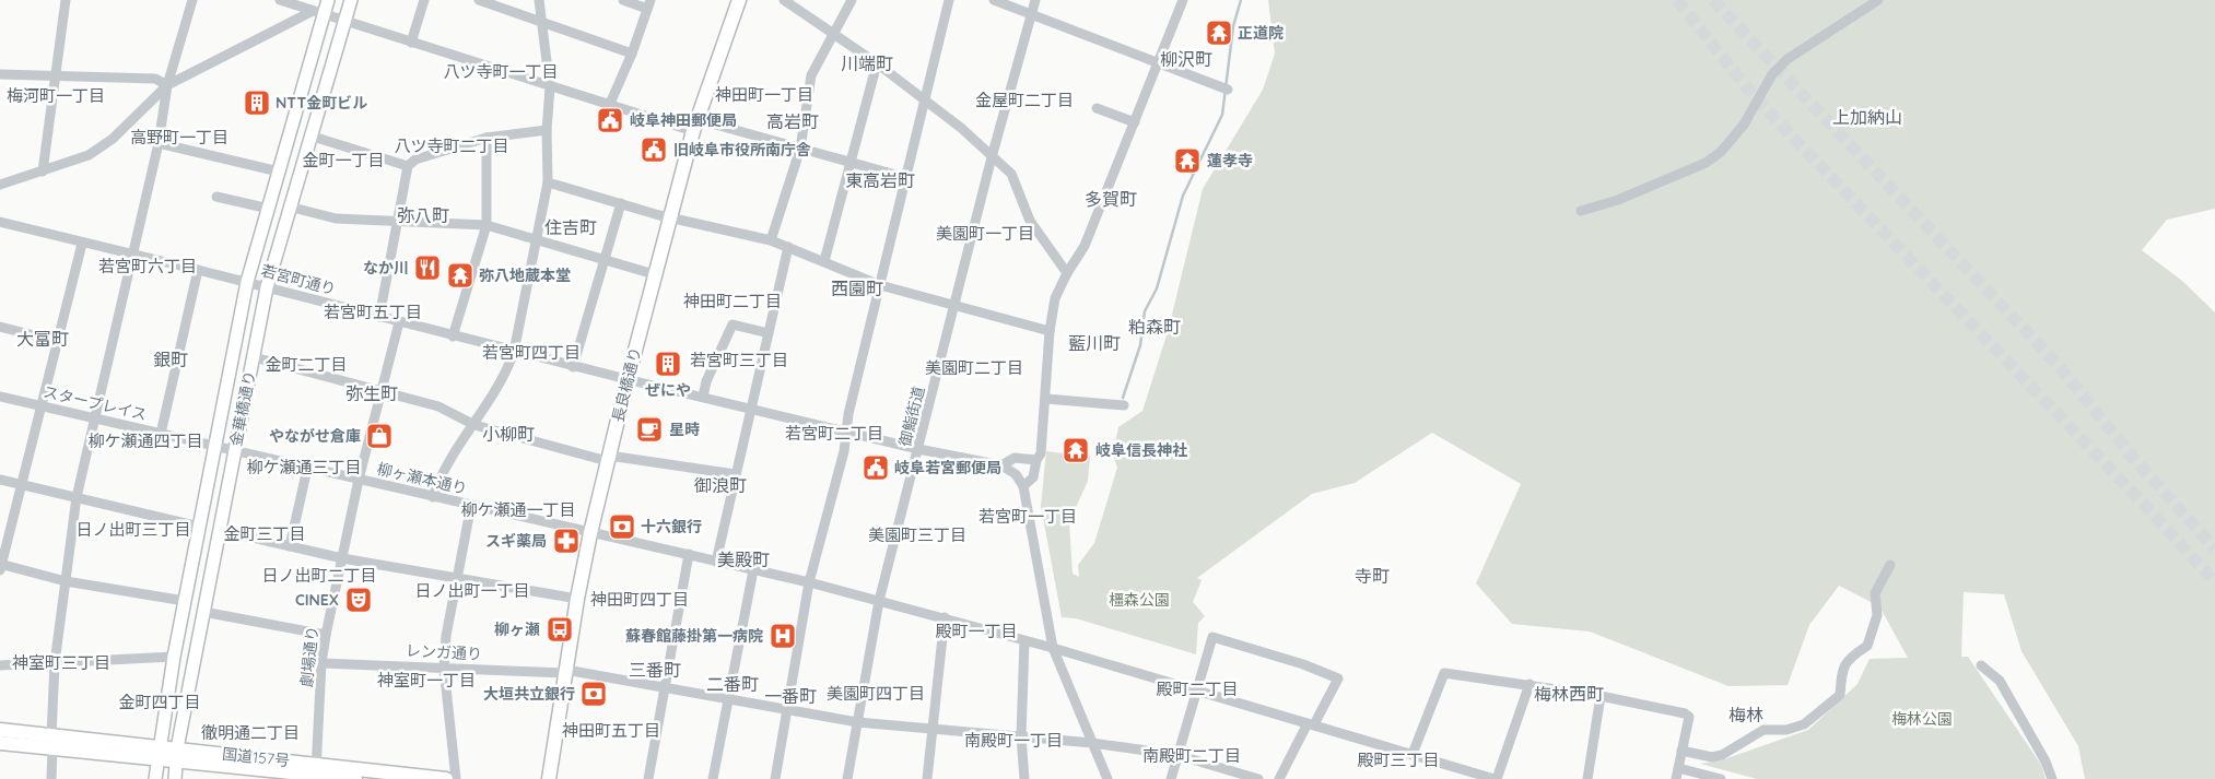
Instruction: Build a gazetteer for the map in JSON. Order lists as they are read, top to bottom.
{
  "streets": {
    "highway": ["長良橋通り", "国道157号"],
    "main road": ["金華橋通り"],
    "street": [
      "若宮町通り",
      "スタープレイス",
      "御鮨街道",
      "柳ヶ瀬本通り",
      "レンガ通り",
      "劇場通り"
    ]
  },
  "crossings": [
    ["若宮町通り", "長良橋通り"],
    ["若宮町通り", "金華橋通り"],
    ["若宮町通り", "御鮨街道"],
    ["若宮町通り", "劇場通り"],
    ["長良橋通り", "柳ヶ瀬本通り"],
    ["長良橋通り", "レンガ通り"],
    ["スタープレイス", "金華橋通り"],
    ["スタープレイス", "柳ヶ瀬本通り"],
    ["金華橋通り", "柳ヶ瀬本通り"],
    ["金華橋通り", "国道157号"],
    ["御鮨街道", "柳ヶ瀬本通り"],
    ["御鮨街道", "レンガ通り"],
    ["柳ヶ瀬本通り", "劇場通り"],
    ["レンガ通り", "劇場通り"],
    ["劇場通り", "国道157号"]
  ],
  "districts": [
    "柳沢町",
    "川端町",
    "八ツ寺町一丁目",
    "神田町一丁目",
    "梅河町一丁目",
    "金屋町二丁目",
    "上加納山",
    "高岩町",
    "高野町一丁目",
    "八ツ寺町二丁目",
    "金町一丁目",
    "東高岩町",
    "多賀町",
    "弥八町",
    "住吉町",
    "美園町一丁目",
    "若宮町六丁目",
    "西園町",
    "神田町二丁目",
    "若宮町五丁目",
    "粕森町",
    "大富町",
    "藍川町",
    "若宮町四丁目",
    "銀町",
    "若宮町三丁目",
    "金町二丁目",
    "美園町二丁目",
    "弥生町",
    "若宮町二丁目",
    "小柳町",
    "柳ケ瀬通四丁目",
    "柳ケ瀬通三丁目",
    "御浪町",
    "柳ケ瀬通一丁目",
    "若宮町一丁目",
    "日ノ出町三丁目",
    "金町三丁目",
    "美園町三丁目",
    "美殿町",
    "日ノ出町二丁目",
    "寺町",
    "日ノ出町一丁目",
    "神田町四丁目",
    "殿町一丁目",
    "神室町三丁目",
    "三番町",
    "神室町一丁目",
    "二番町",
    "殿町二丁目",
    "美園町四丁目",
    "梅林西町",
    "一番町",
    "金町四丁目",
    "梅林",
    "神田町五丁目",
    "徹明通二丁目",
    "南殿町一丁目",
    "南殿町二丁目",
    "殿町三丁目"
  ],
  "parks": ["橿森公園", "梅林公園"],
  "places": {
    "temple": [
      "正道院",
      "蓮孝寺",
      "弥八地蔵本堂",
      "岐阜信長神社"
    ],
    "building": ["NTT金町ビル", "ぜにや"],
    "public building": ["岐阜神田郵便局", "旧岐阜市役所南庁舎", "岐阜若宮郵便局"],
    "restaurant": ["なか川"],
    "cafe": ["星時"],
    "shop": ["やながせ倉庫"],
    "bank": ["十六銀行", "大垣共立銀行"],
    "pharmacy": ["スギ薬局"],
    "theatre": ["CINEX"],
    "bus stop": ["柳ヶ瀬"],
    "hospital": ["蘇春館藤掛第一病院"]
  }
}
